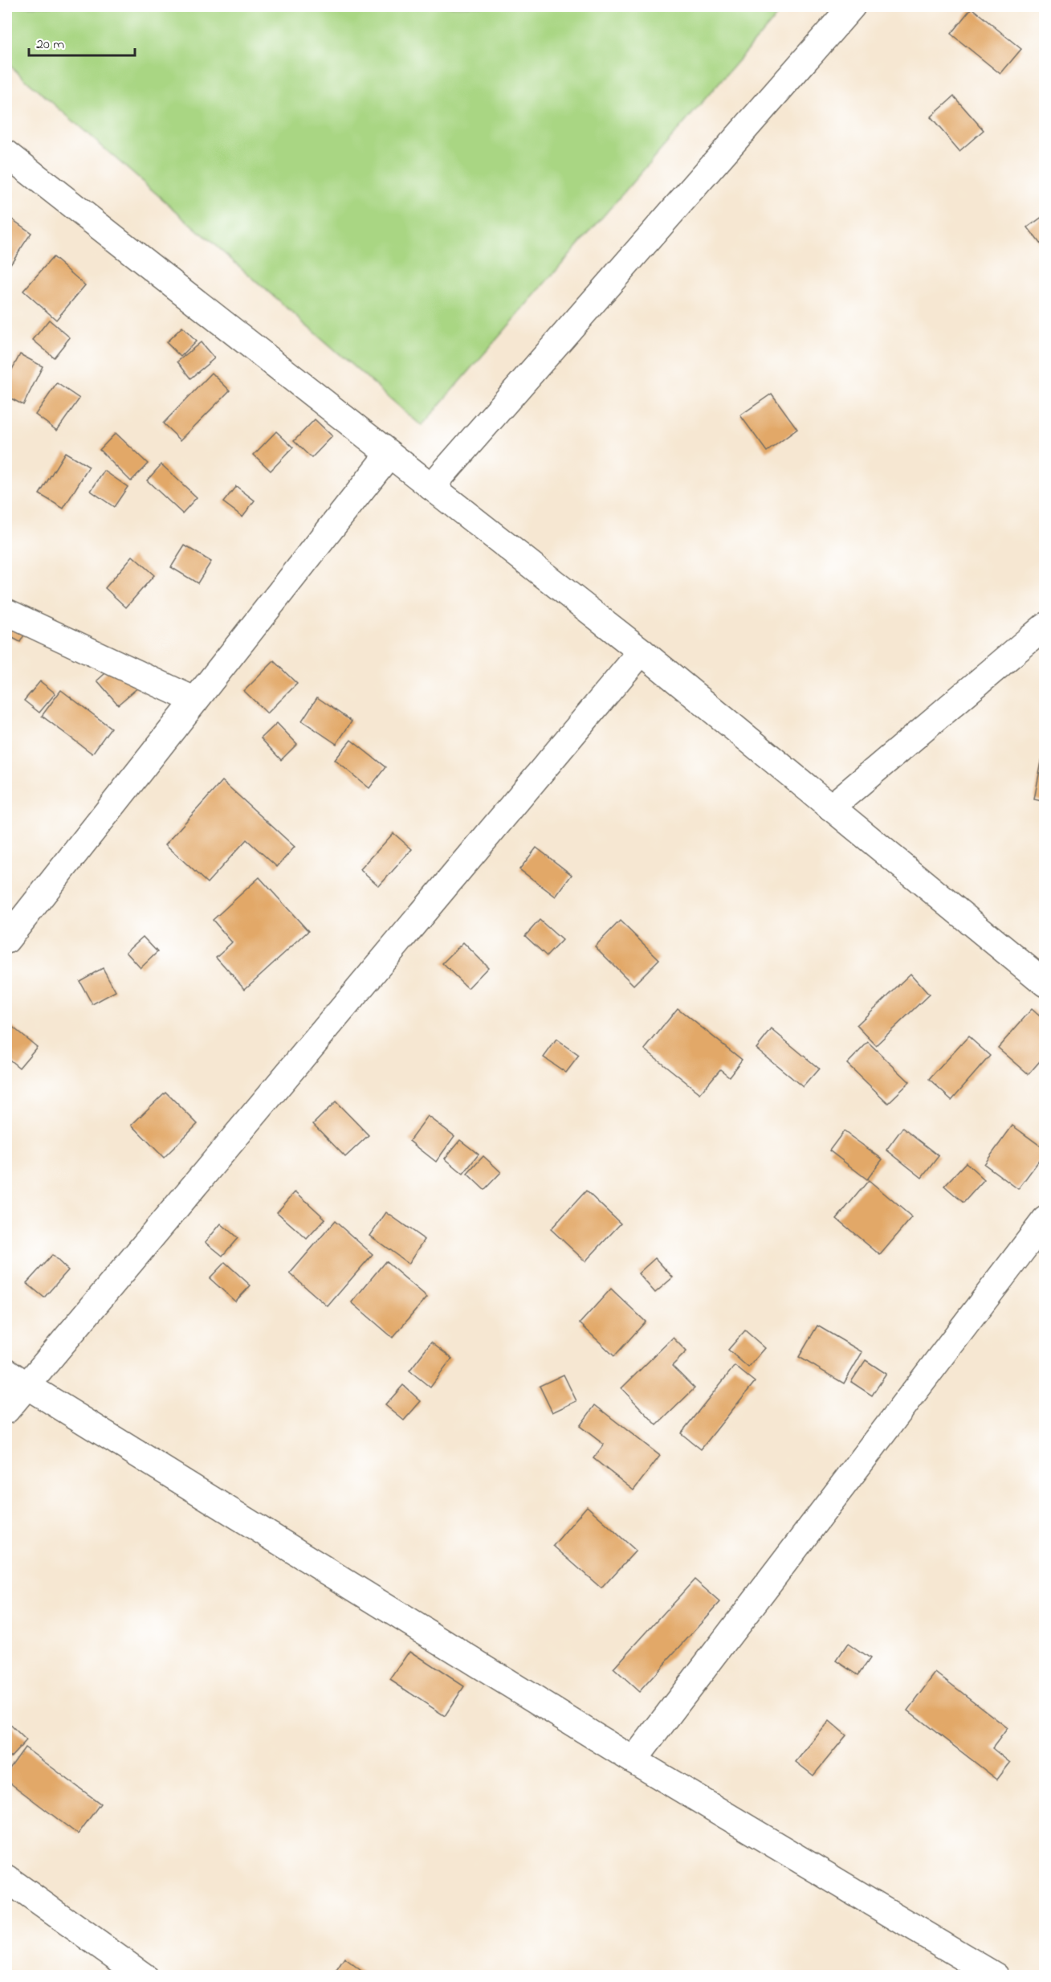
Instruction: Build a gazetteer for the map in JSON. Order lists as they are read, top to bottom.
{
  "scale_bar": "20 m"
}
